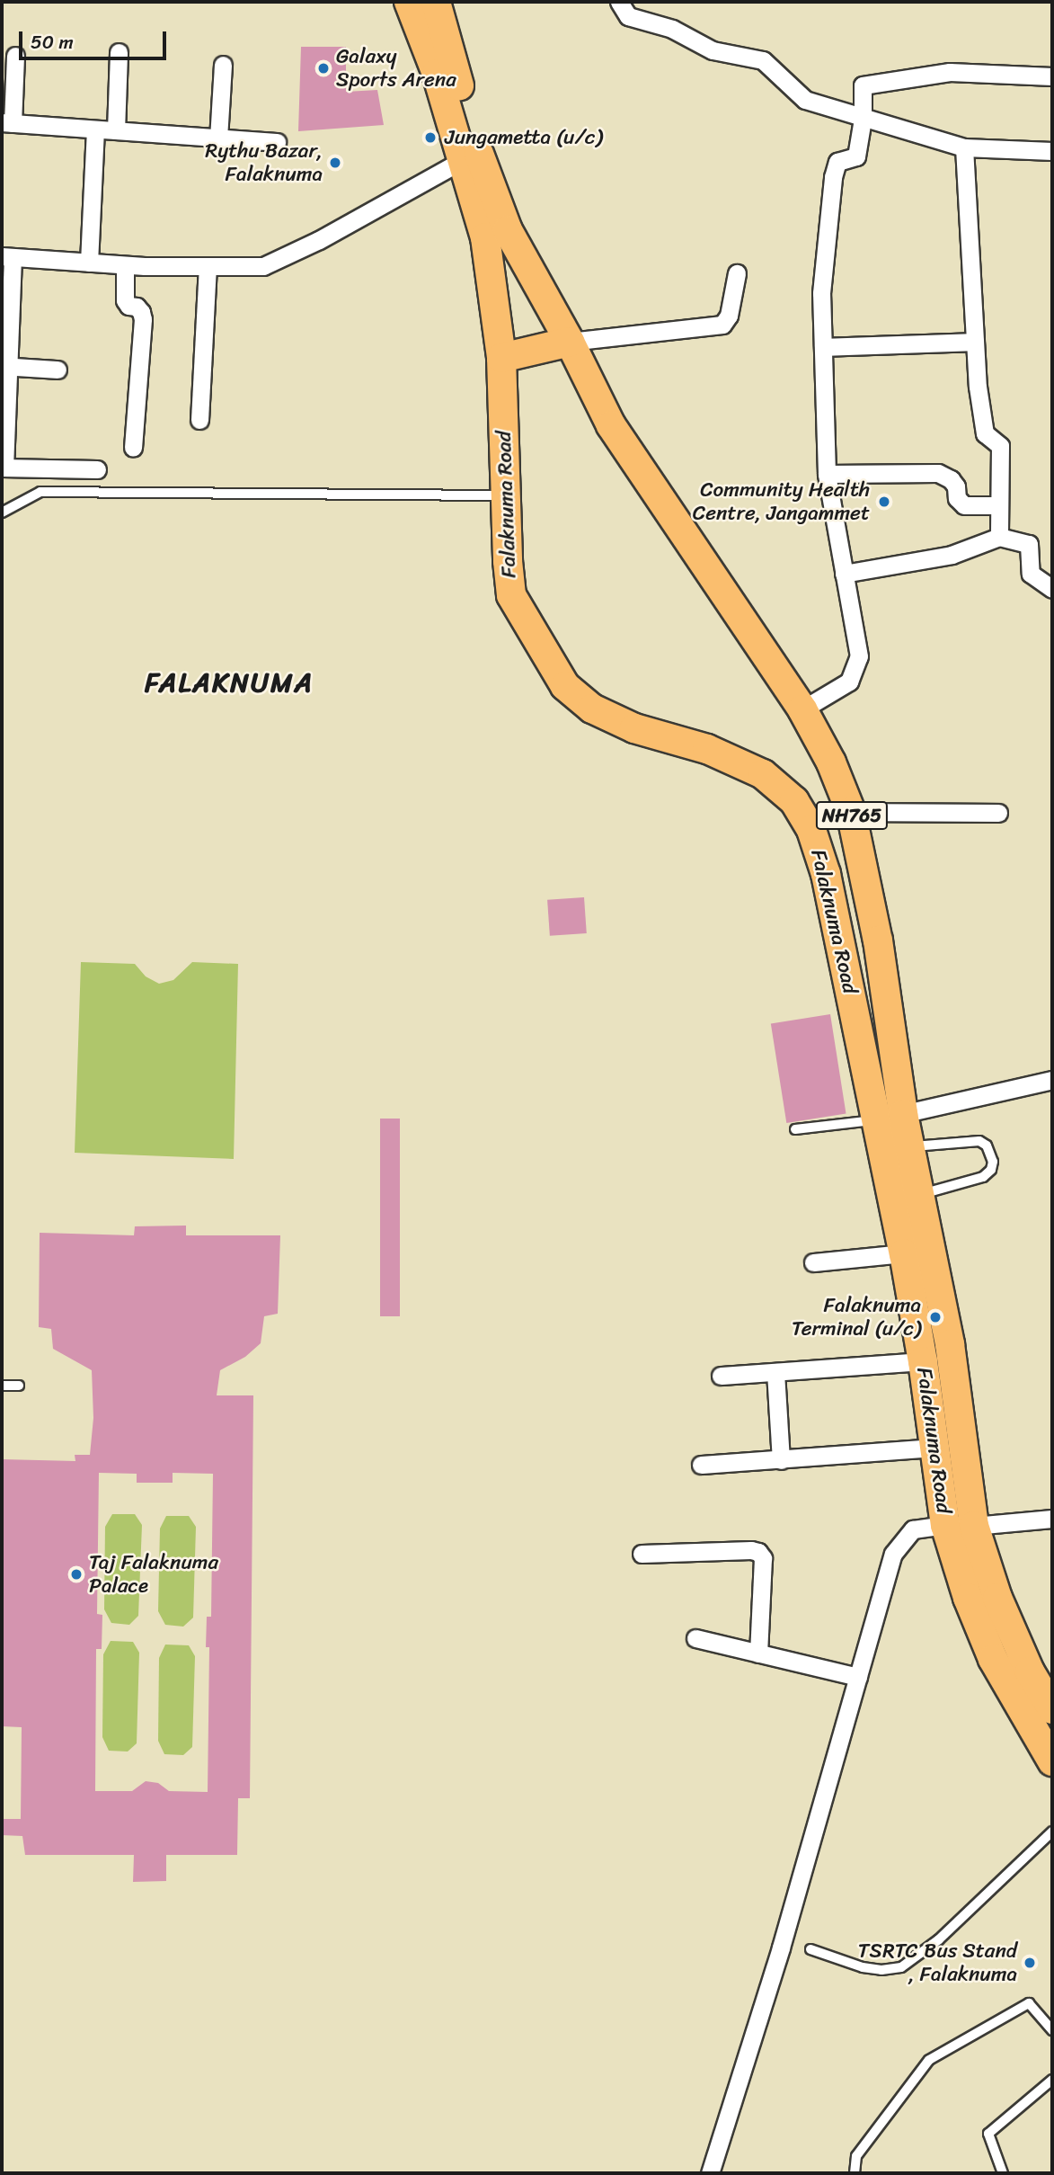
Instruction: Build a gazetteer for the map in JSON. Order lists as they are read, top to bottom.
{
  "streets": {
    "highway": ["Falaknuma Road", "NH765"]
  },
  "districts": ["FALAKNUMA"],
  "places": [
    "Galaxy Sports Arena",
    "Jungametta (u/c)",
    "Rythu Bazar, Falaknuma",
    "Community Health Centre, Jangammet",
    "Falaknuma Terminal (u/c)",
    "Taj Falaknuma Palace",
    "TSRTC Bus Stand , Falaknuma"
  ],
  "scale_bar": "50 m"
}
